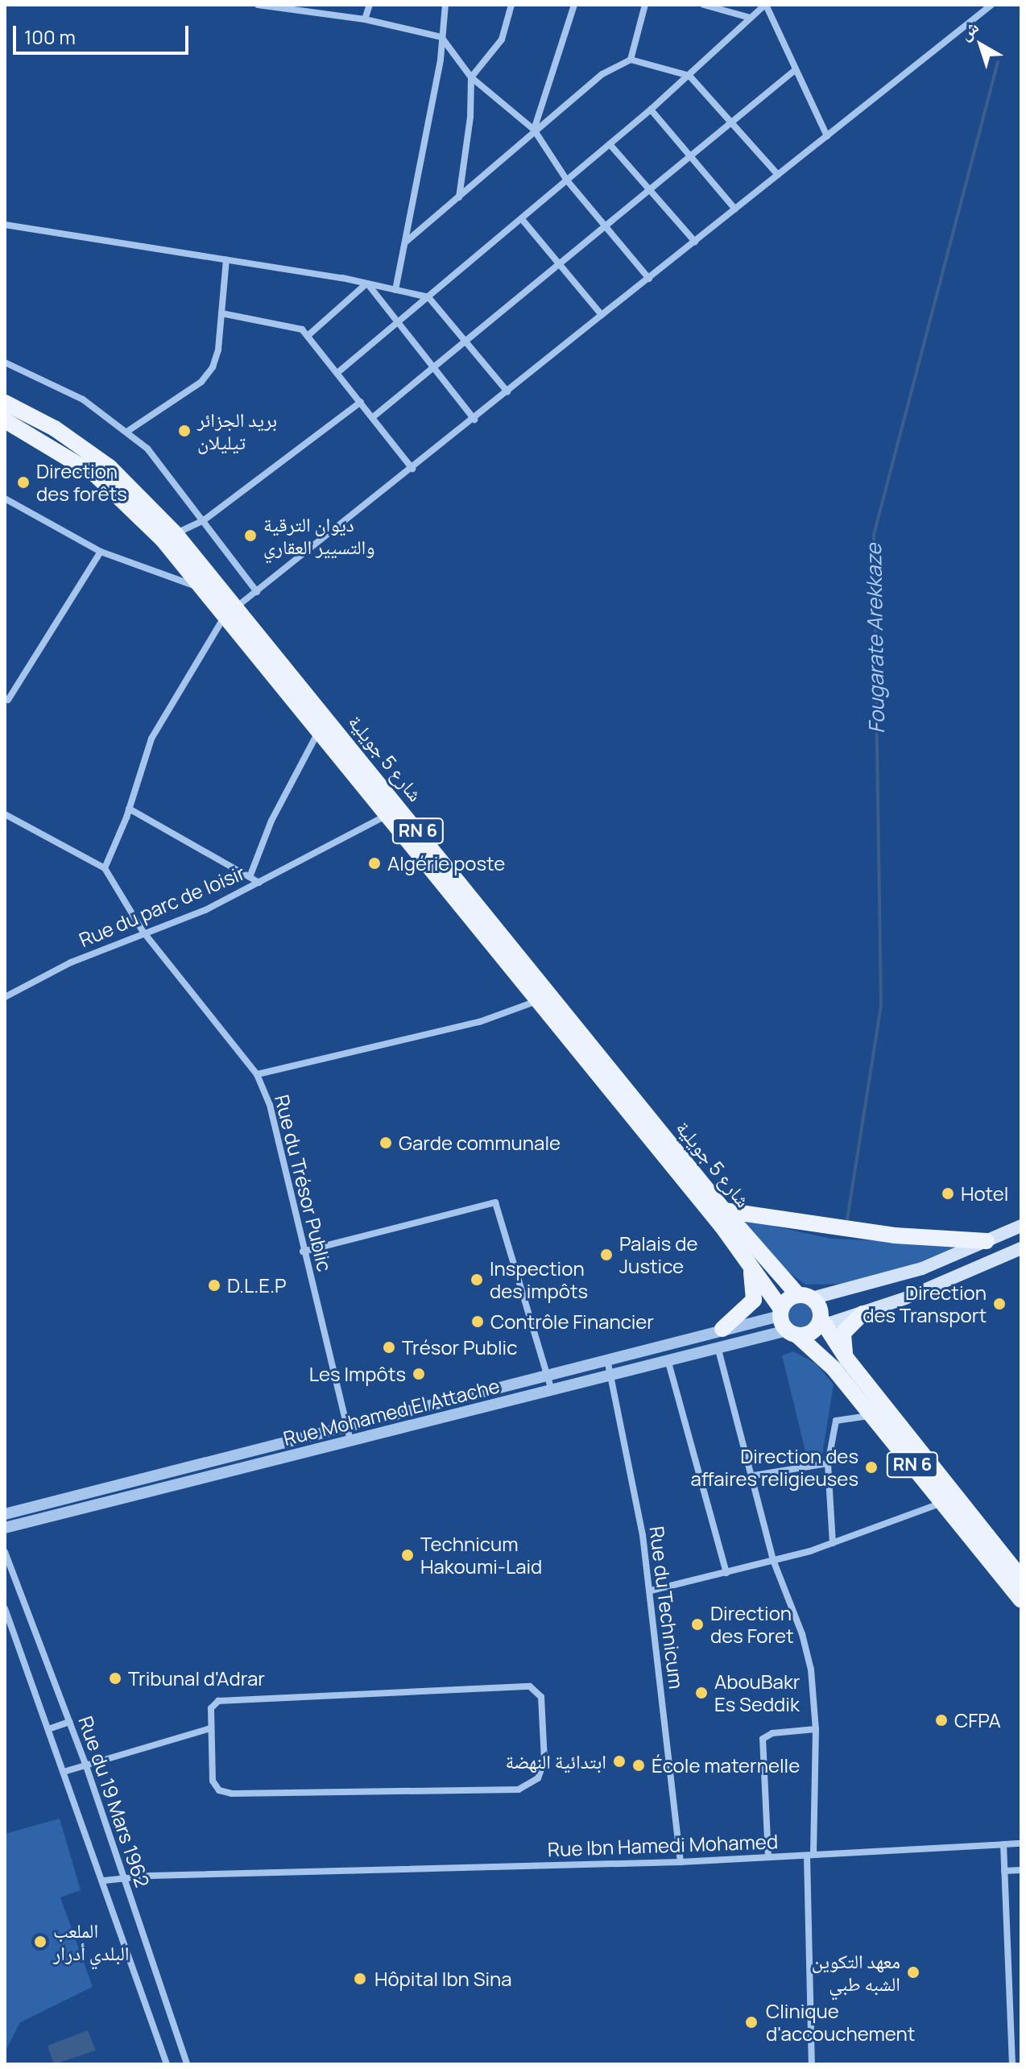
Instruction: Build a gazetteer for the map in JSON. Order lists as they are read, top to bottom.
{
  "streets": {
    "main road": ["شارع 5 جويلية", "RN 6"],
    "street": [
      "Rue du parc de loisir",
      "Rue du Trésor Public",
      "Rue Mohamed El Attache",
      "Rue du Technicum",
      "Rue du 19 Mars 1962",
      "Rue Ibn Hamedi Mohamed"
    ]
  },
  "crossings": [
    ["شارع 5 جويلية", "RN 6"],
    ["شارع 5 جويلية", "Rue du parc de loisir"],
    ["شارع 5 جويلية", "Rue Mohamed El Attache"],
    ["RN 6", "Rue Mohamed El Attache"],
    ["Rue du parc de loisir", "Rue du Trésor Public"],
    ["Rue du Trésor Public", "Rue Mohamed El Attache"],
    ["Rue Mohamed El Attache", "Rue du Technicum"],
    ["Rue du Technicum", "Rue Ibn Hamedi Mohamed"],
    ["Rue du 19 Mars 1962", "Rue Ibn Hamedi Mohamed"]
  ],
  "water": ["Fougarate Arekkaze"],
  "places": [
    "بريد الجزائر تيليلان",
    "Direction des forêts",
    "ديوان الترقية والتسيير العقاري",
    "Algérie poste",
    "Garde communale",
    "Hotel",
    "Palais de Justice",
    "Inspection des impôts",
    "D.L.E.P",
    "Direction des Transport",
    "Contrôle Financier",
    "Trésor Public",
    "Les Impôts",
    "Direction des affaires religieuses",
    "Technicum Hakoumi-Laid",
    "Direction des Foret",
    "Tribunal d'Adrar",
    "AbouBakr Es Seddik",
    "CFPA",
    "ابتدائية النهضة",
    "École maternelle",
    "الملعب البلدي أدرار",
    "معهد التكوين الشبه طبي",
    "Hôpital Ibn Sina",
    "Clinique d'accouchement"
  ],
  "scale_bar": "100 m",
  "north": "top left"
}
